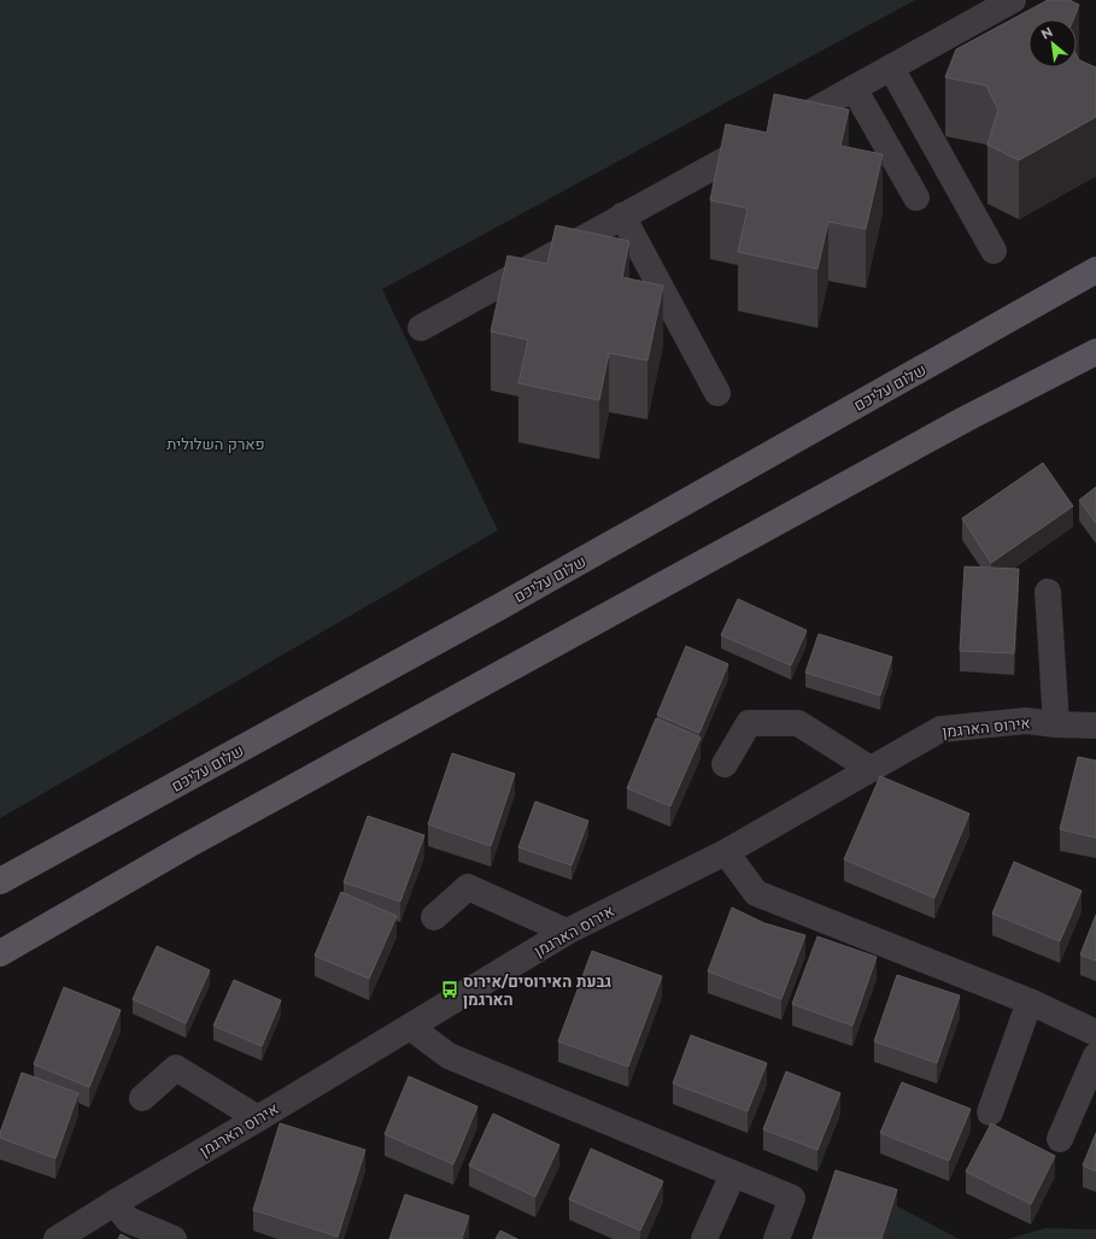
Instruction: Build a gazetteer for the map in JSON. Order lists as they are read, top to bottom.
{
  "streets": {
    "main road": ["שלום עליכם"],
    "street": ["אירוס הארגמן"]
  },
  "parks": ["פארק השלולית"],
  "places": {
    "bus stop": ["גבעת האירוסים/אירוס הארגמן"]
  },
  "north": "top left"
}
